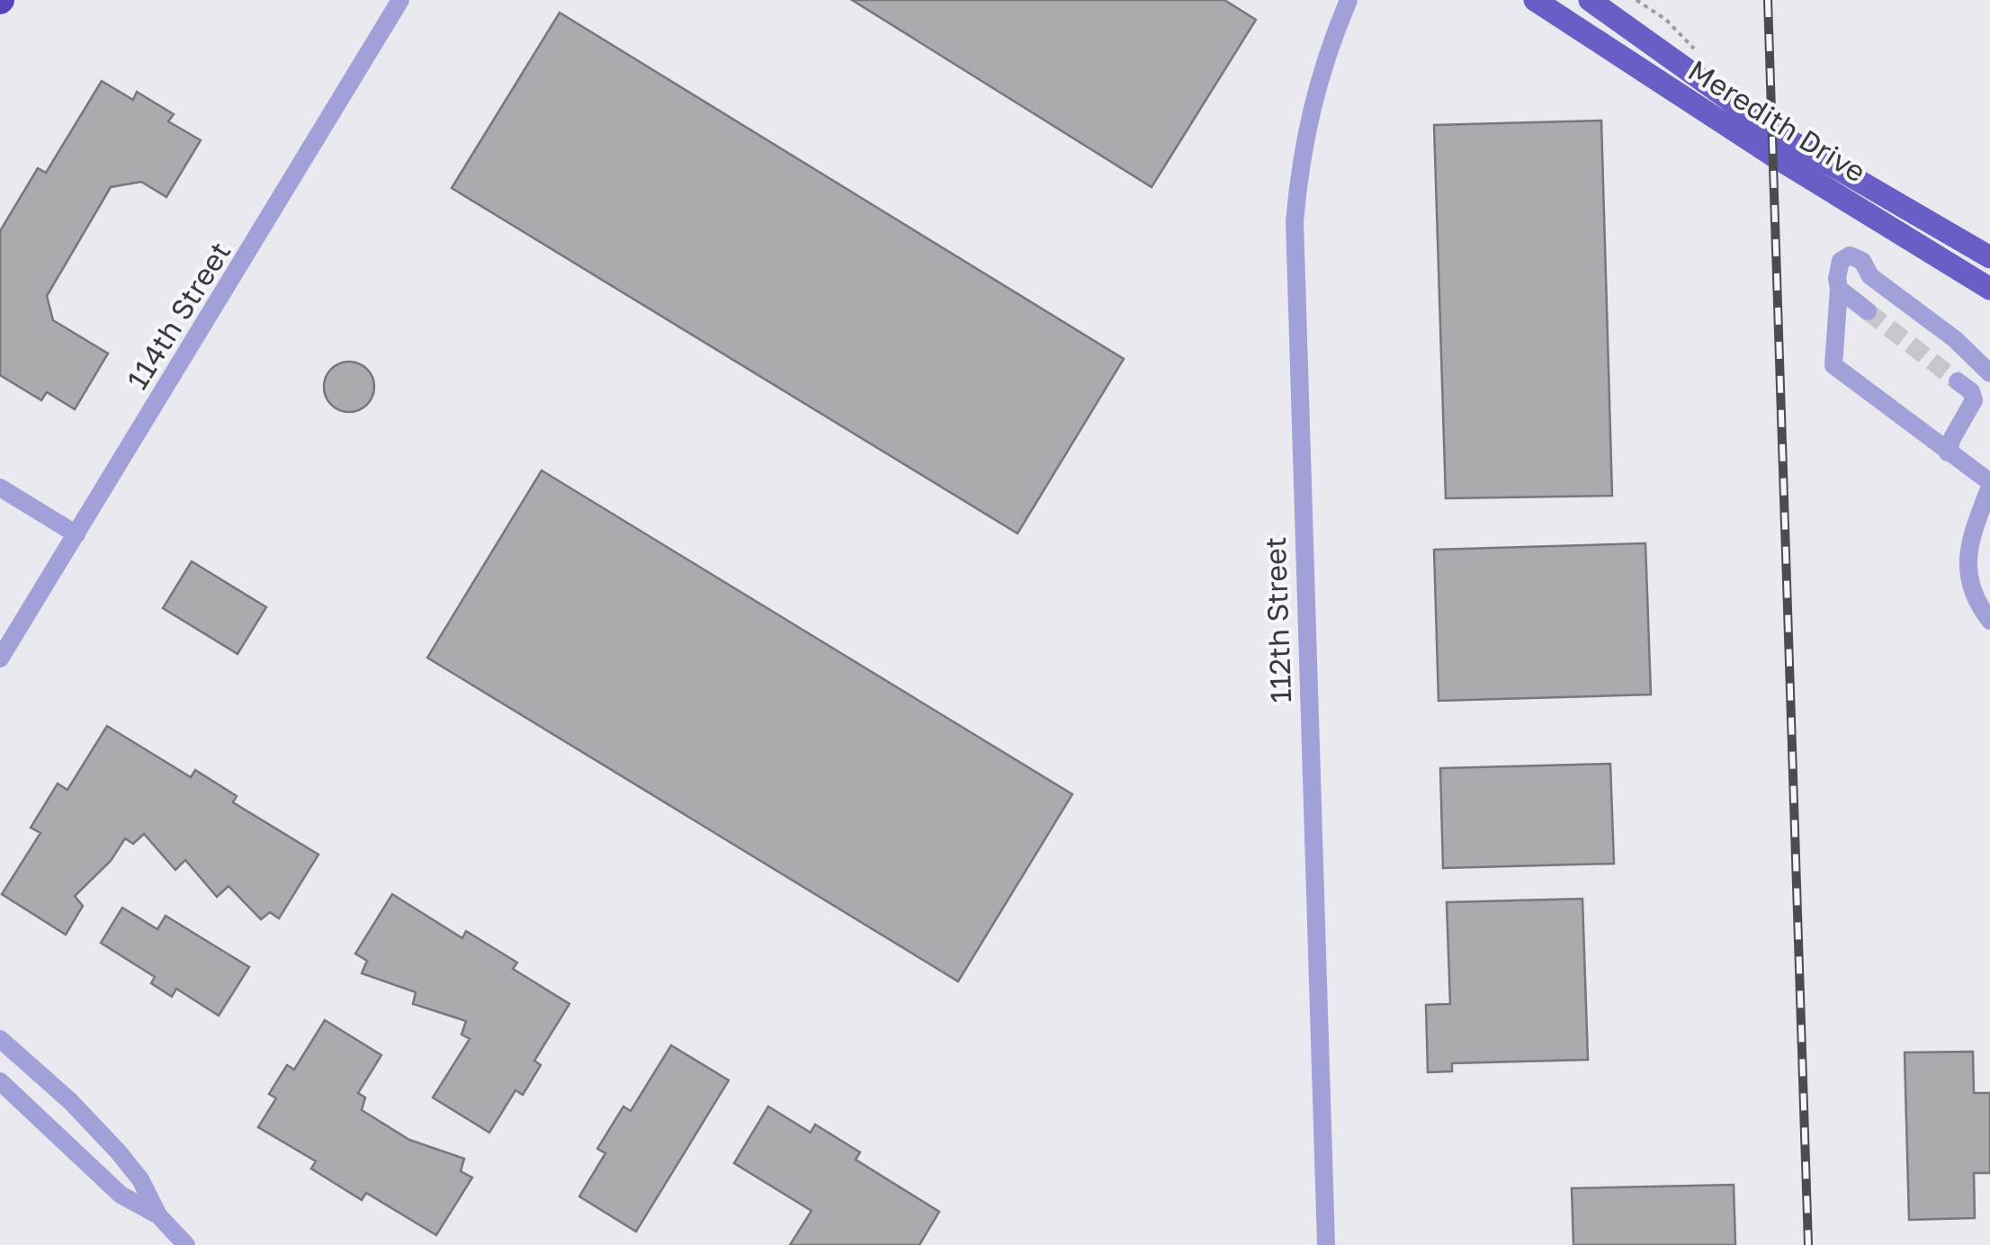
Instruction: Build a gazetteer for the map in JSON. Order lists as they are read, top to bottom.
{
  "streets": {
    "main road": ["Meredith Drive"],
    "street": ["114th Street", "112th Street"]
  }
}
